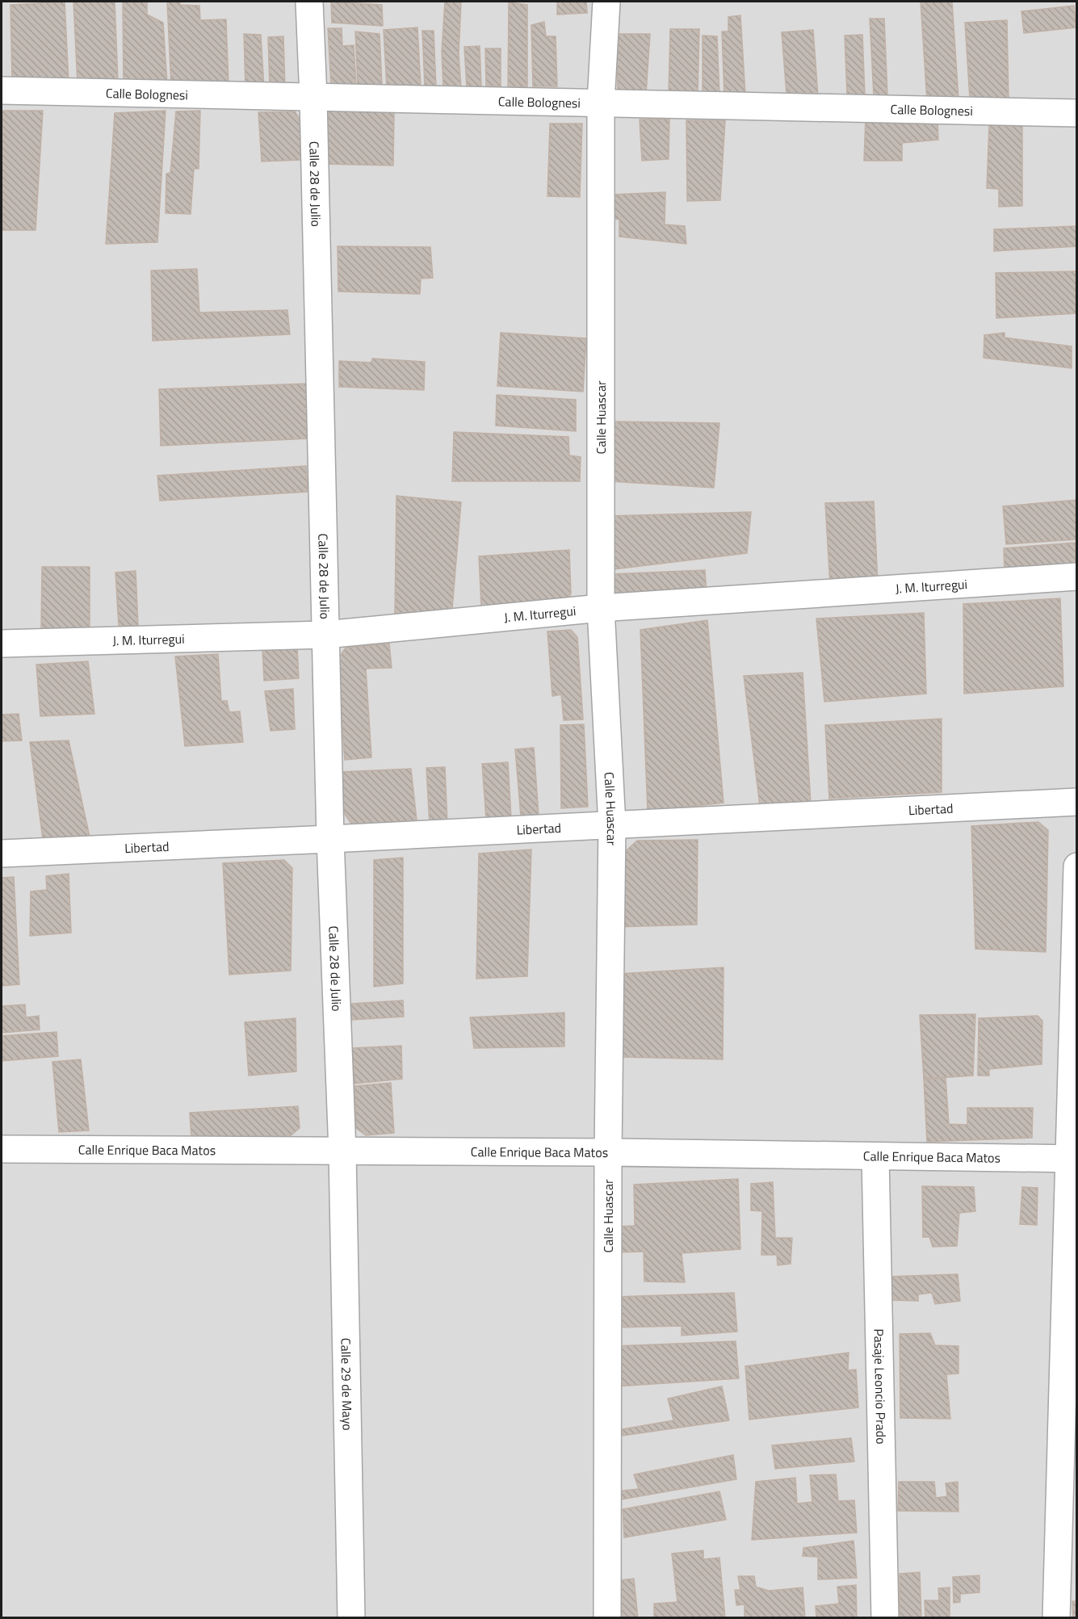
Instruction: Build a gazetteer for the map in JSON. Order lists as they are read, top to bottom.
{
  "streets": {
    "street": [
      "Calle Bolognesi",
      "Calle 28 de Julio",
      "Calle Huascar",
      "J. M. Iturregui",
      "Libertad",
      "Calle Enrique Baca Matos",
      "Calle 29 de Mayo",
      "Pasaje Leoncio Prado"
    ]
  },
  "crossings": [
    ["Calle Bolognesi", "Calle 28 de Julio"],
    ["Calle Bolognesi", "Calle Huascar"],
    ["Calle 28 de Julio", "J. M. Iturregui"],
    ["Calle 28 de Julio", "Libertad"],
    ["Calle 28 de Julio", "Calle Enrique Baca Matos"],
    ["Calle 28 de Julio", "Calle 29 de Mayo"],
    ["Calle Huascar", "J. M. Iturregui"],
    ["Calle Huascar", "Libertad"],
    ["Calle Huascar", "Calle Enrique Baca Matos"],
    ["Calle Enrique Baca Matos", "Calle 29 de Mayo"],
    ["Calle Enrique Baca Matos", "Pasaje Leoncio Prado"]
  ]
}
